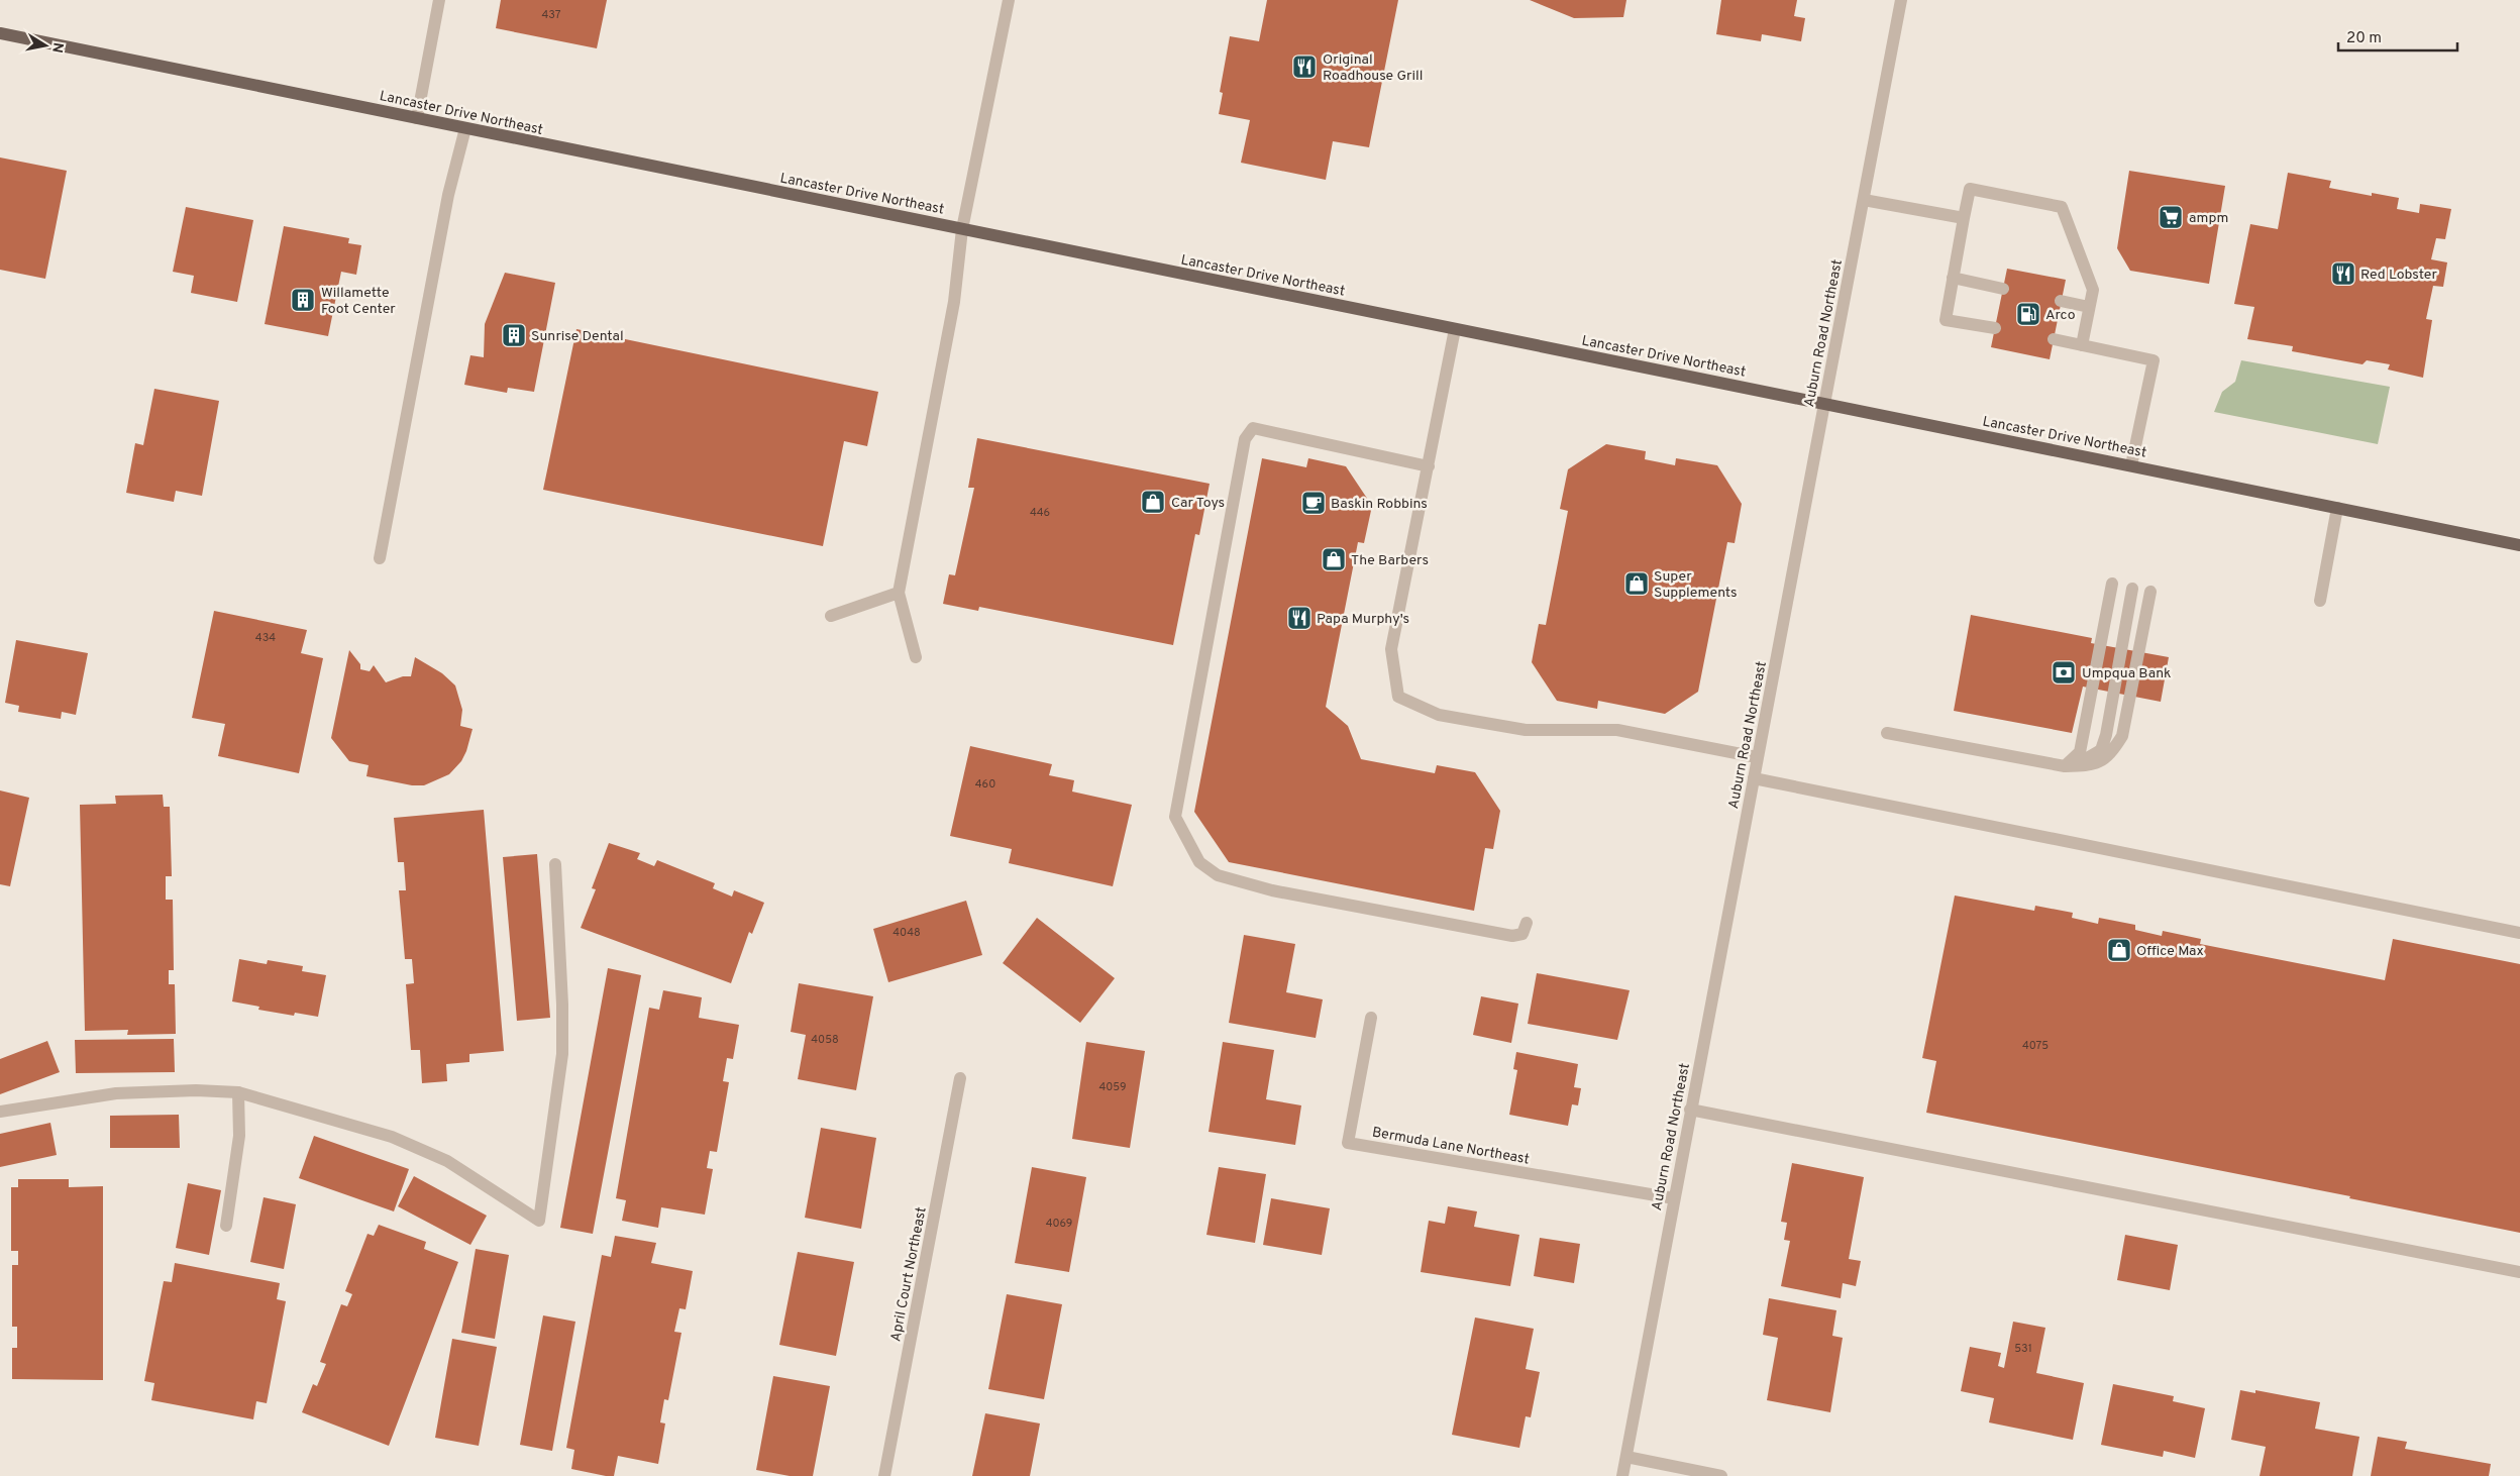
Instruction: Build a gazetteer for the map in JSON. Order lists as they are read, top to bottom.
{
  "streets": {
    "main road": ["Lancaster Drive Northeast"],
    "street": ["Auburn Road Northeast", "Bermuda Lane Northeast", "April Court Northeast"]
  },
  "crossings": [
    ["Lancaster Drive Northeast", "Auburn Road Northeast"],
    ["Auburn Road Northeast", "Bermuda Lane Northeast"]
  ],
  "places": {
    "restaurant": ["Original Roadhouse Grill", "Red Lobster", "Papa Murphy's"],
    "supermarket": ["ampm"],
    "building": ["Willamette Foot Center", "Sunrise Dental"],
    "fuel station": ["Arco"],
    "shop": [
      "Car Toys",
      "The Barbers",
      "Super Supplements",
      "Office Max"
    ],
    "cafe": ["Baskin Robbins"],
    "bank": ["Umpqua Bank"]
  },
  "house_numbers": [
    "437",
    "446",
    "434",
    "460",
    "4048",
    "4058",
    "4075",
    "4059",
    "4069",
    "531"
  ],
  "scale_bar": "20 m",
  "north": "right"
}
